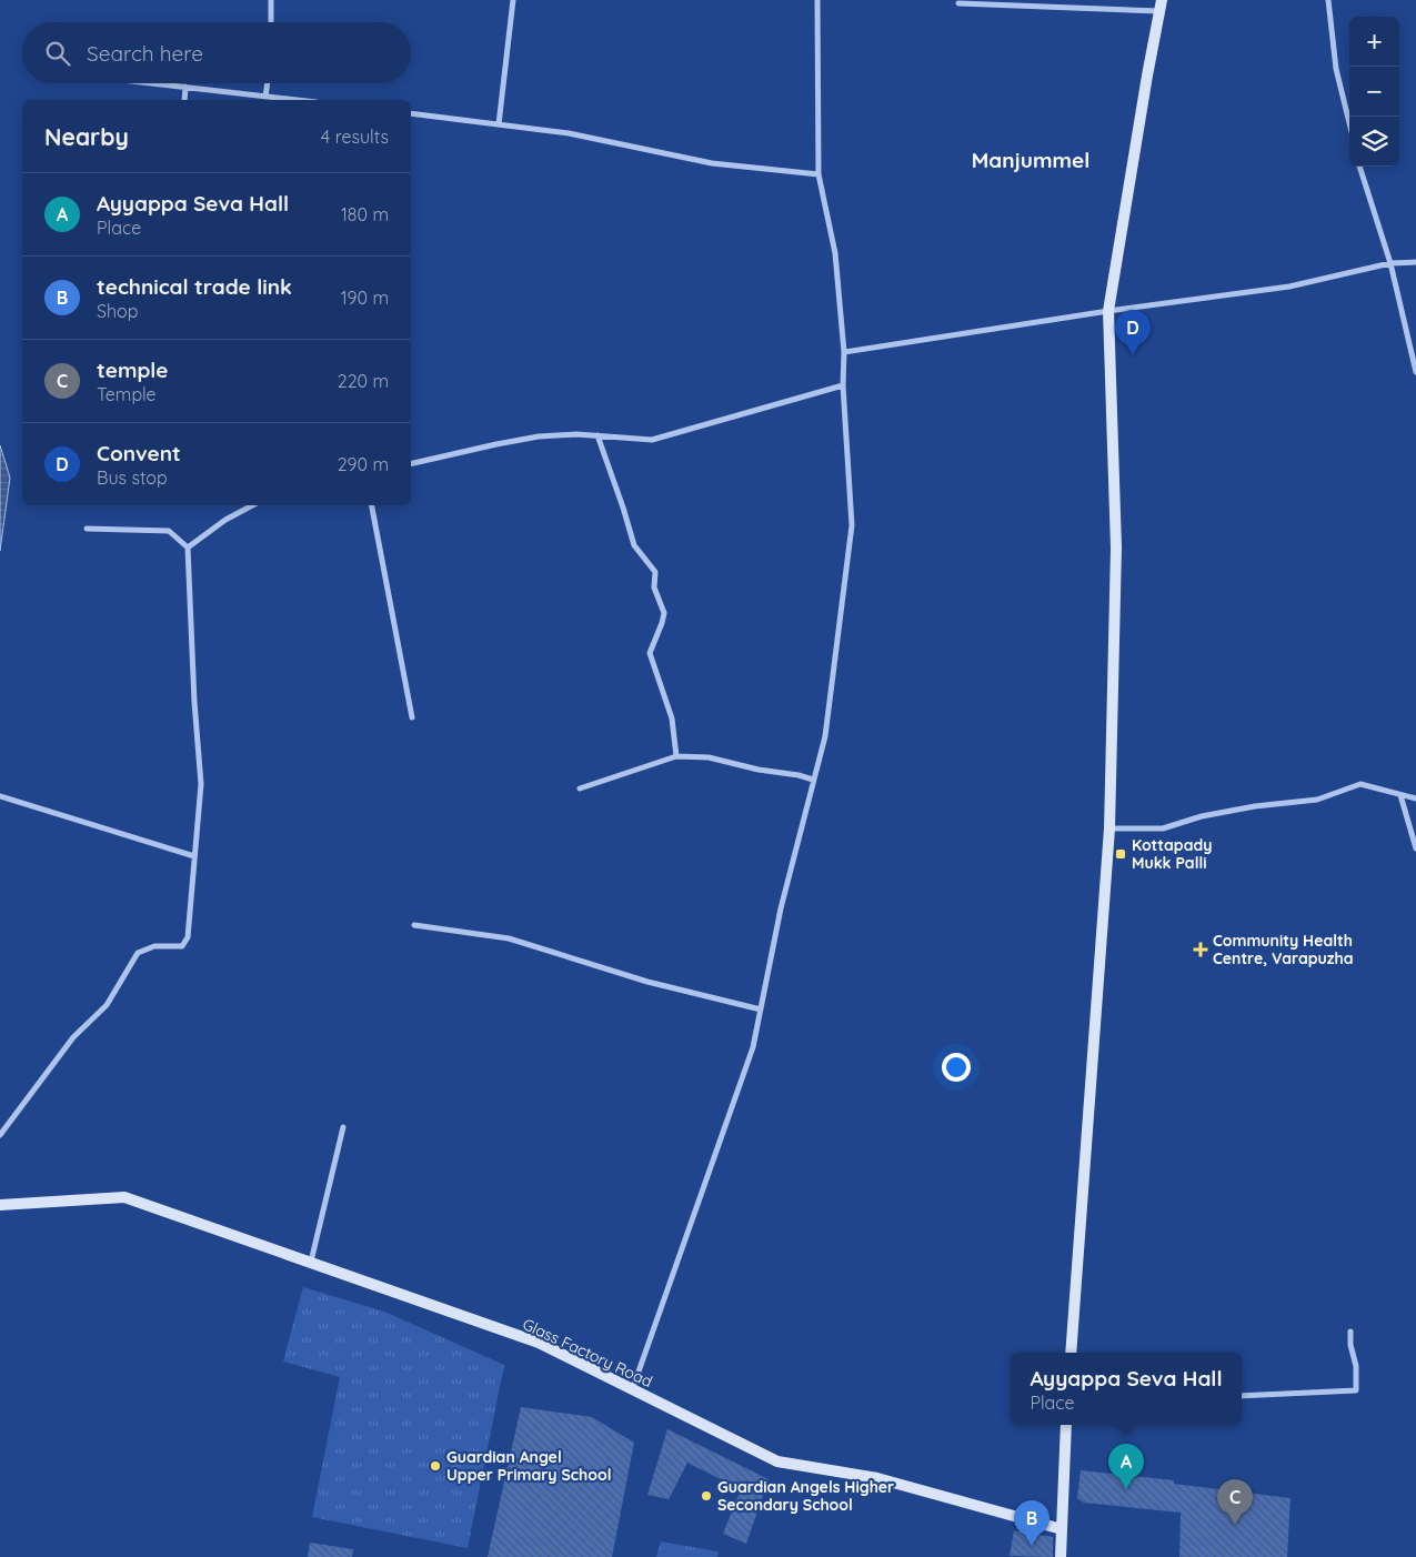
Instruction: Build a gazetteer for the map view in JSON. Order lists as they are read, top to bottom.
{
  "streets": {
    "main road": ["Glass Factory Road"]
  },
  "districts": ["Manjummel"],
  "places": {
    "transit": ["Kottapady Mukk Palli"],
    "health": ["Community Health Centre, Varapuzha"],
    "other": ["Guardian Angel Upper Primary School", "Guardian Angels Higher Secondary School"]
  },
  "page": {
    "map_buttons": ["+", "−"],
    "search": "Search here",
    "heading": ["Nearby", "4 results"],
    "list": [
      {
        "mark": "A",
        "name": "Ayyappa Seva Hall",
        "note": "Place",
        "value": "180 m"
      },
      {
        "mark": "B",
        "name": "technical trade link",
        "note": "Shop",
        "value": "190 m"
      },
      {
        "mark": "C",
        "name": "temple",
        "note": "Temple",
        "value": "220 m"
      },
      {
        "mark": "D",
        "name": "Convent",
        "note": "Bus stop",
        "value": "290 m"
      }
    ],
    "pins": [
      "D",
      "A",
      "C",
      "B"
    ],
    "popup": ["Ayyappa Seva Hall", "Place"]
  }
}
